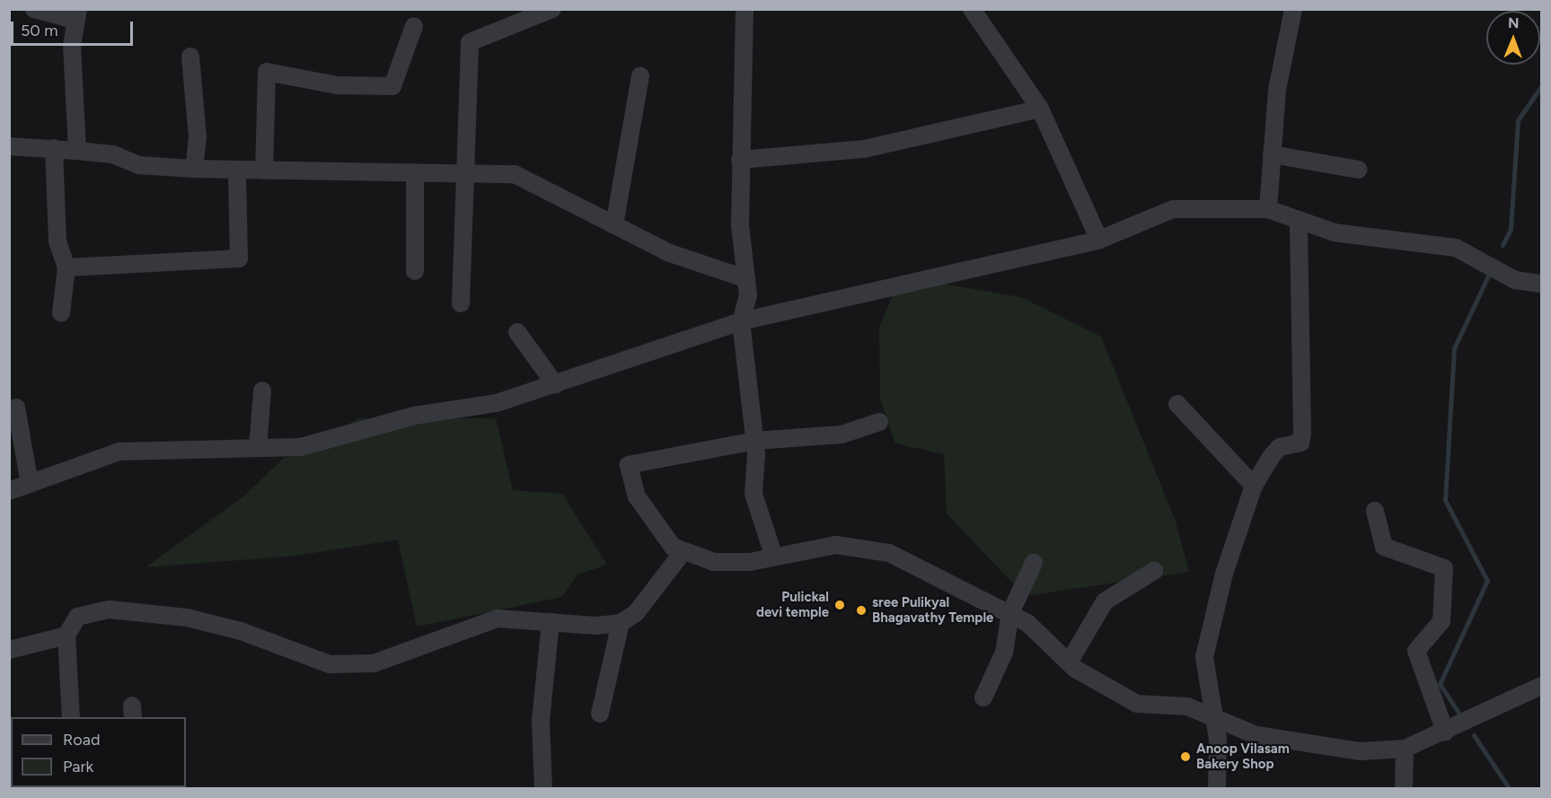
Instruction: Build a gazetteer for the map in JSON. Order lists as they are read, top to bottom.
{
  "places": ["Pulickal devi temple", "sree Pulikyal Bhagavathy Temple", "Anoop Vilasam Bakery Shop"],
  "legend": ["Road", "Park"],
  "scale_bar": "50 m",
  "north": "top"
}
